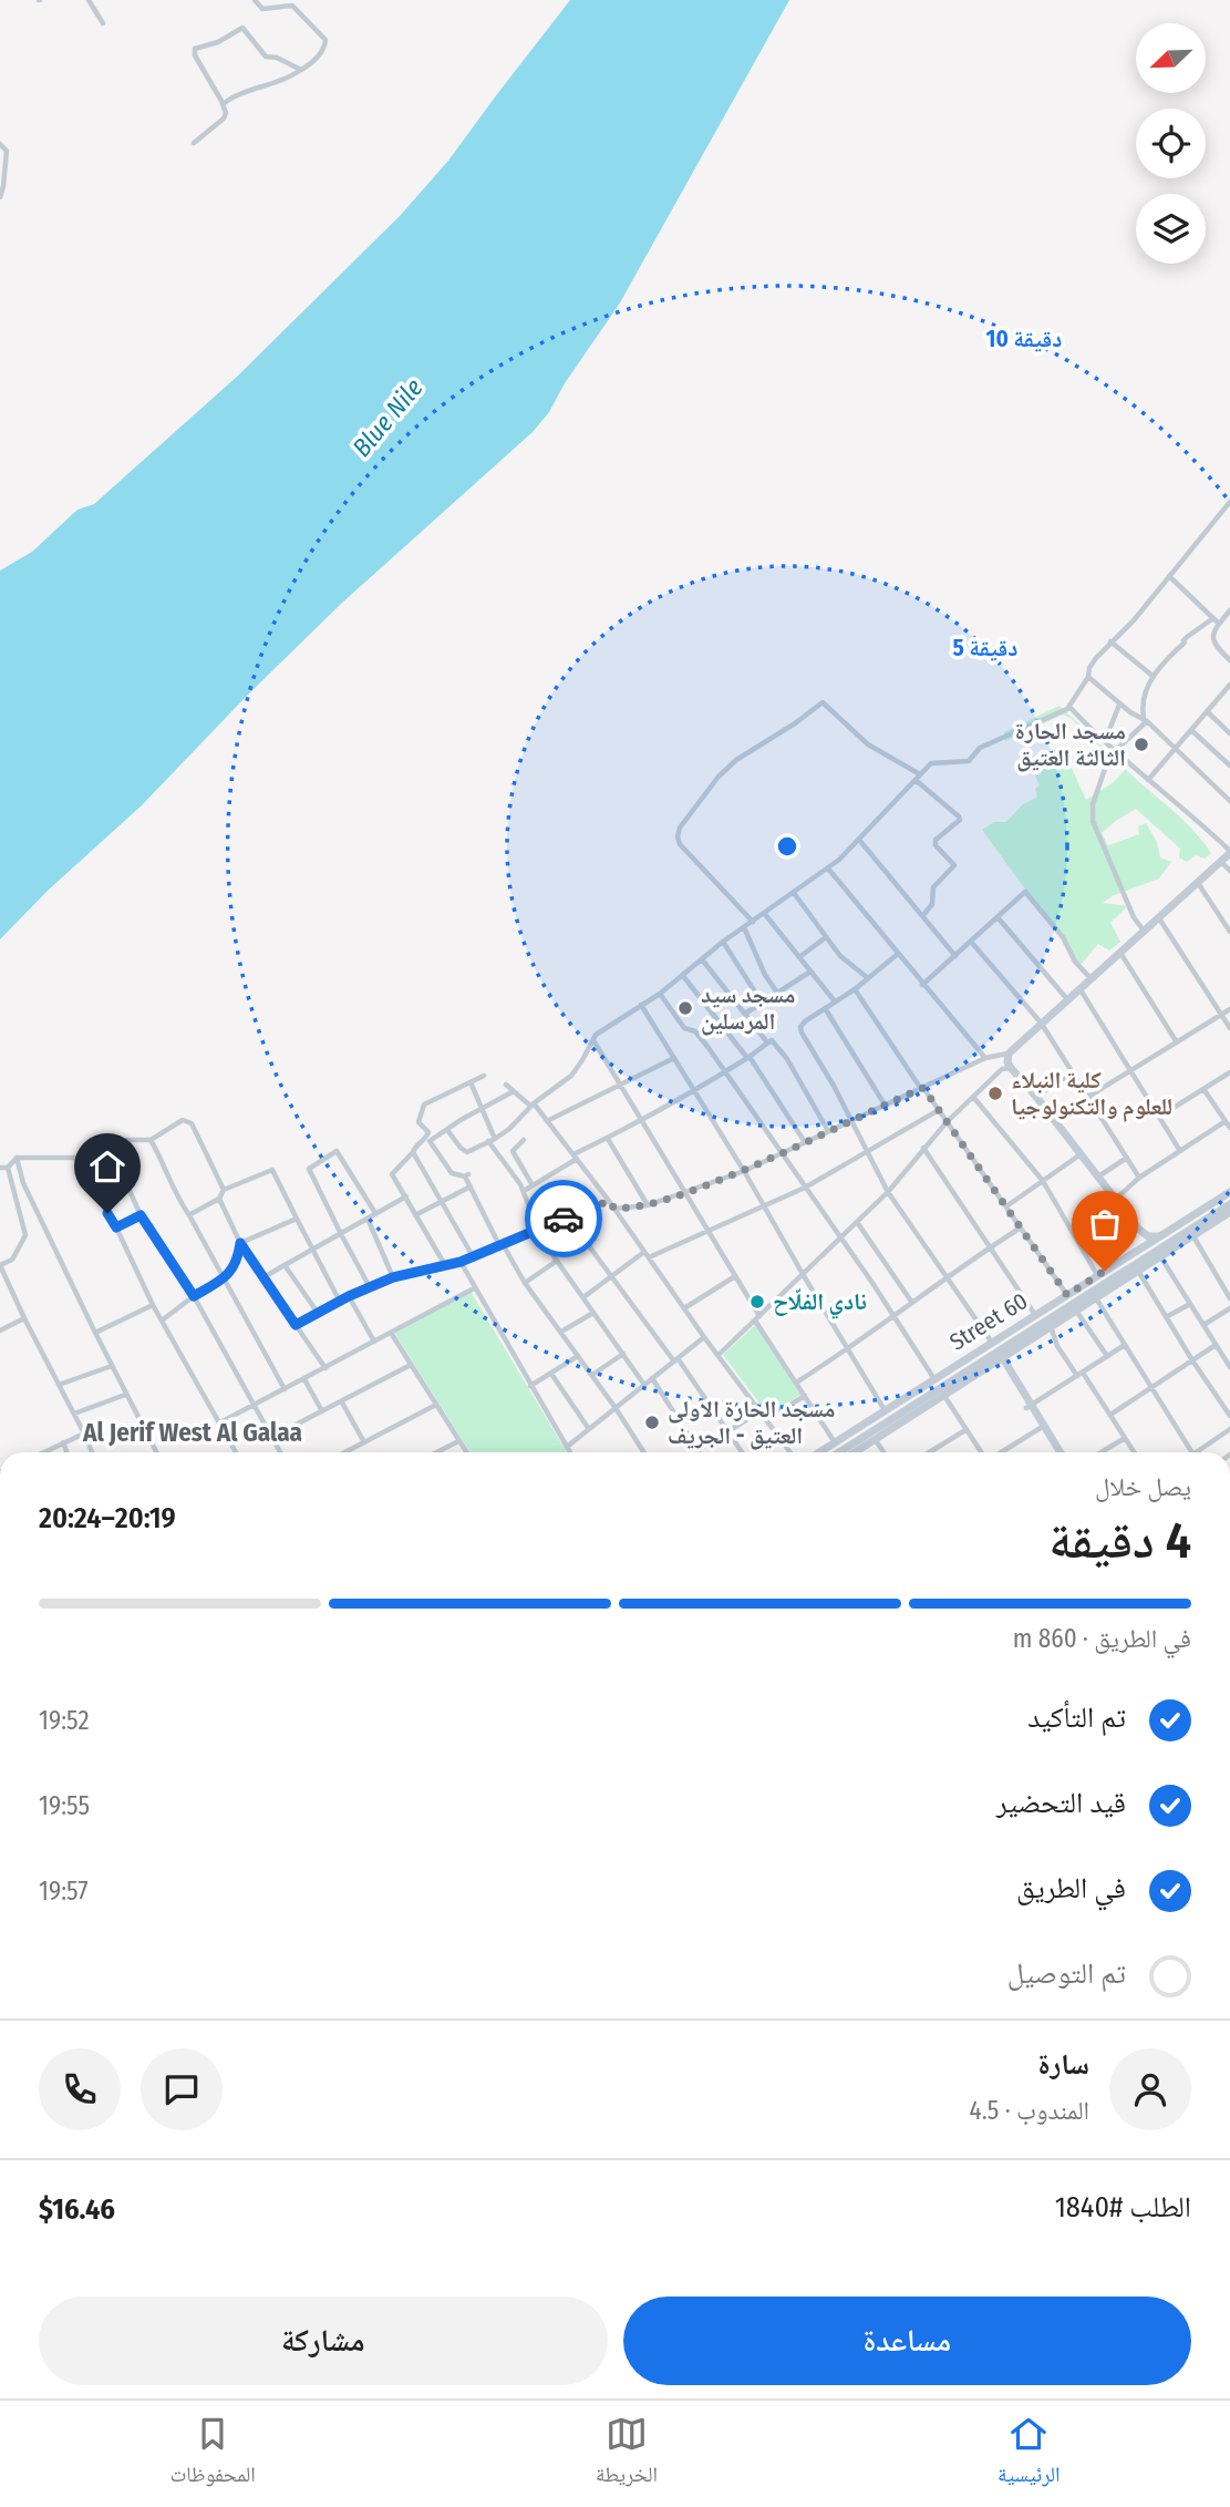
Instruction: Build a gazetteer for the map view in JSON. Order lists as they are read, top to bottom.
{
  "streets": {
    "main road": ["Street 60"]
  },
  "districts": ["Al Jerif West Al Galaa"],
  "water": ["Blue Nile"],
  "places": [
    "مسجد الحارة الثالثة العتيق",
    "مسجد سيد المرسلين",
    "كلية النبلاء للعلوم والتكنولوجيا",
    "نادي الفلّاح",
    "مسجد الحارة الاولى العتيق - الجريف"
  ],
  "north": "bottom left",
  "page": {
    "heading": ["4 دقيقة", "يصل خلال", "20:19–20:24"],
    "panel": [
      "سارة",
      "المندوب · 4.5",
      "الطلب #1840",
      "$16.46"
    ],
    "bar": "في الطريق · 860 m",
    "list": [
      ["تم التأكيد", "19:52"],
      ["قيد التحضير", "19:55"],
      ["في الطريق", "19:57"],
      "تم التوصيل"
    ],
    "buttons": ["مساعدة", "مشاركة"],
    "tabs": ["الرئيسية", "الخريطة", "المحفوظات"]
  },
  "rings": ["10 دقيقة", "5 دقيقة"]
}
